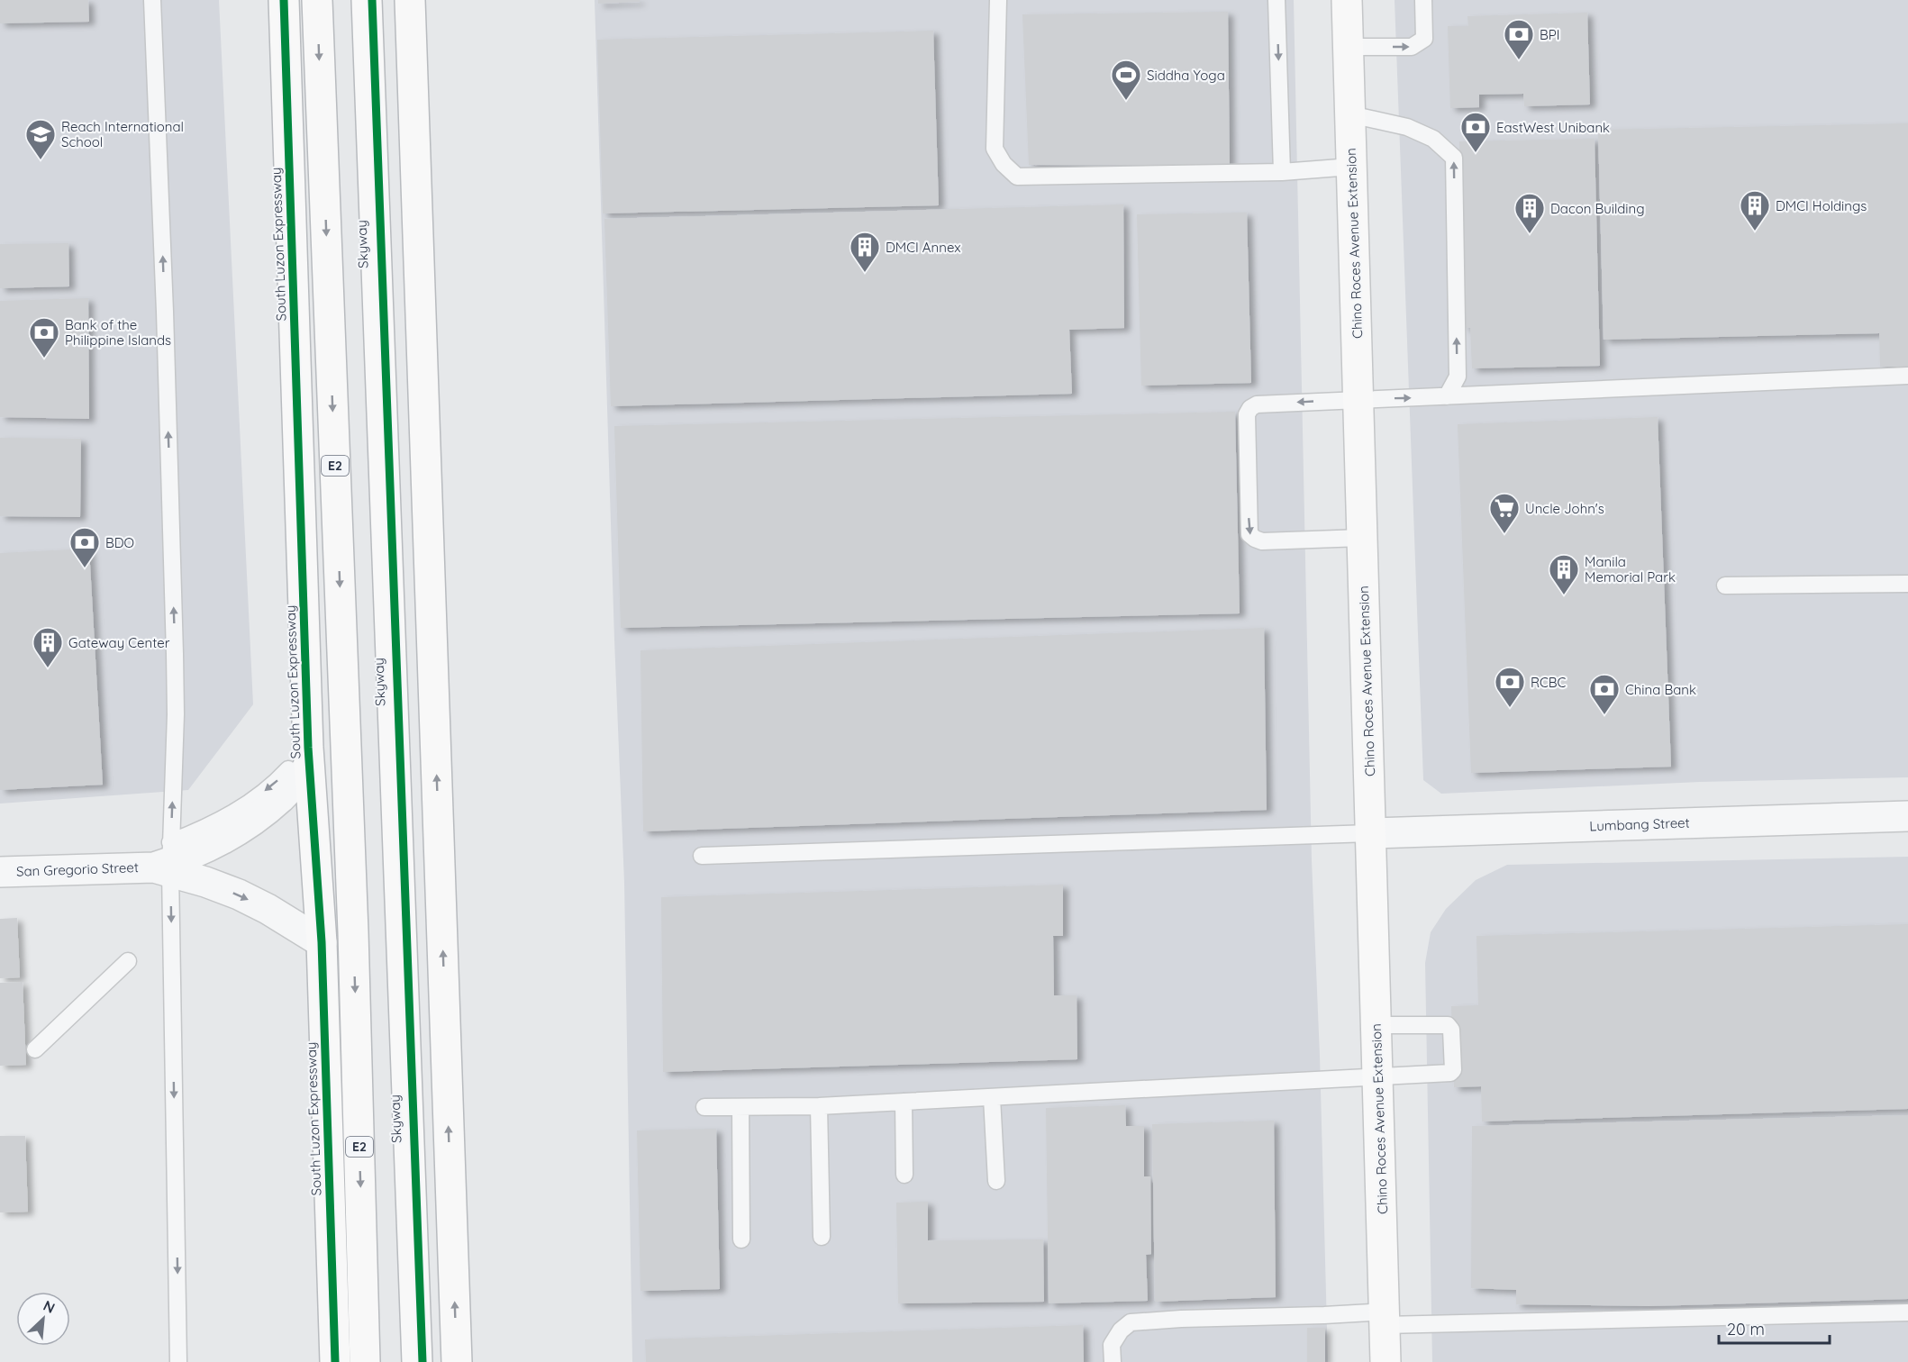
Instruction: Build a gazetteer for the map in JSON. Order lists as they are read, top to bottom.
{
  "streets": {
    "main road": [
      "Chino Roces Avenue Extension",
      "South Luzon Expressway",
      "Skyway",
      "E2"
    ],
    "street": ["Lumbang Street", "San Gregorio Street"]
  },
  "crossings": [
    ["Chino Roces Avenue Extension", "Lumbang Street"],
    ["South Luzon Expressway", "San Gregorio Street"]
  ],
  "places": {
    "bank": [
      "BPI",
      "EastWest Unibank",
      "Bank of the Philippine Islands",
      "BDO",
      "RCBC",
      "China Bank"
    ],
    "sports": ["Siddha Yoga"],
    "school or university": ["Reach International School"],
    "building": [
      "DMCI Holdings",
      "Dacon Building",
      "DMCI Annex",
      "Manila Memorial Park",
      "Gateway Center"
    ],
    "supermarket": ["Uncle John's"]
  },
  "scale_bar": "20 m",
  "north": "top right"
}
